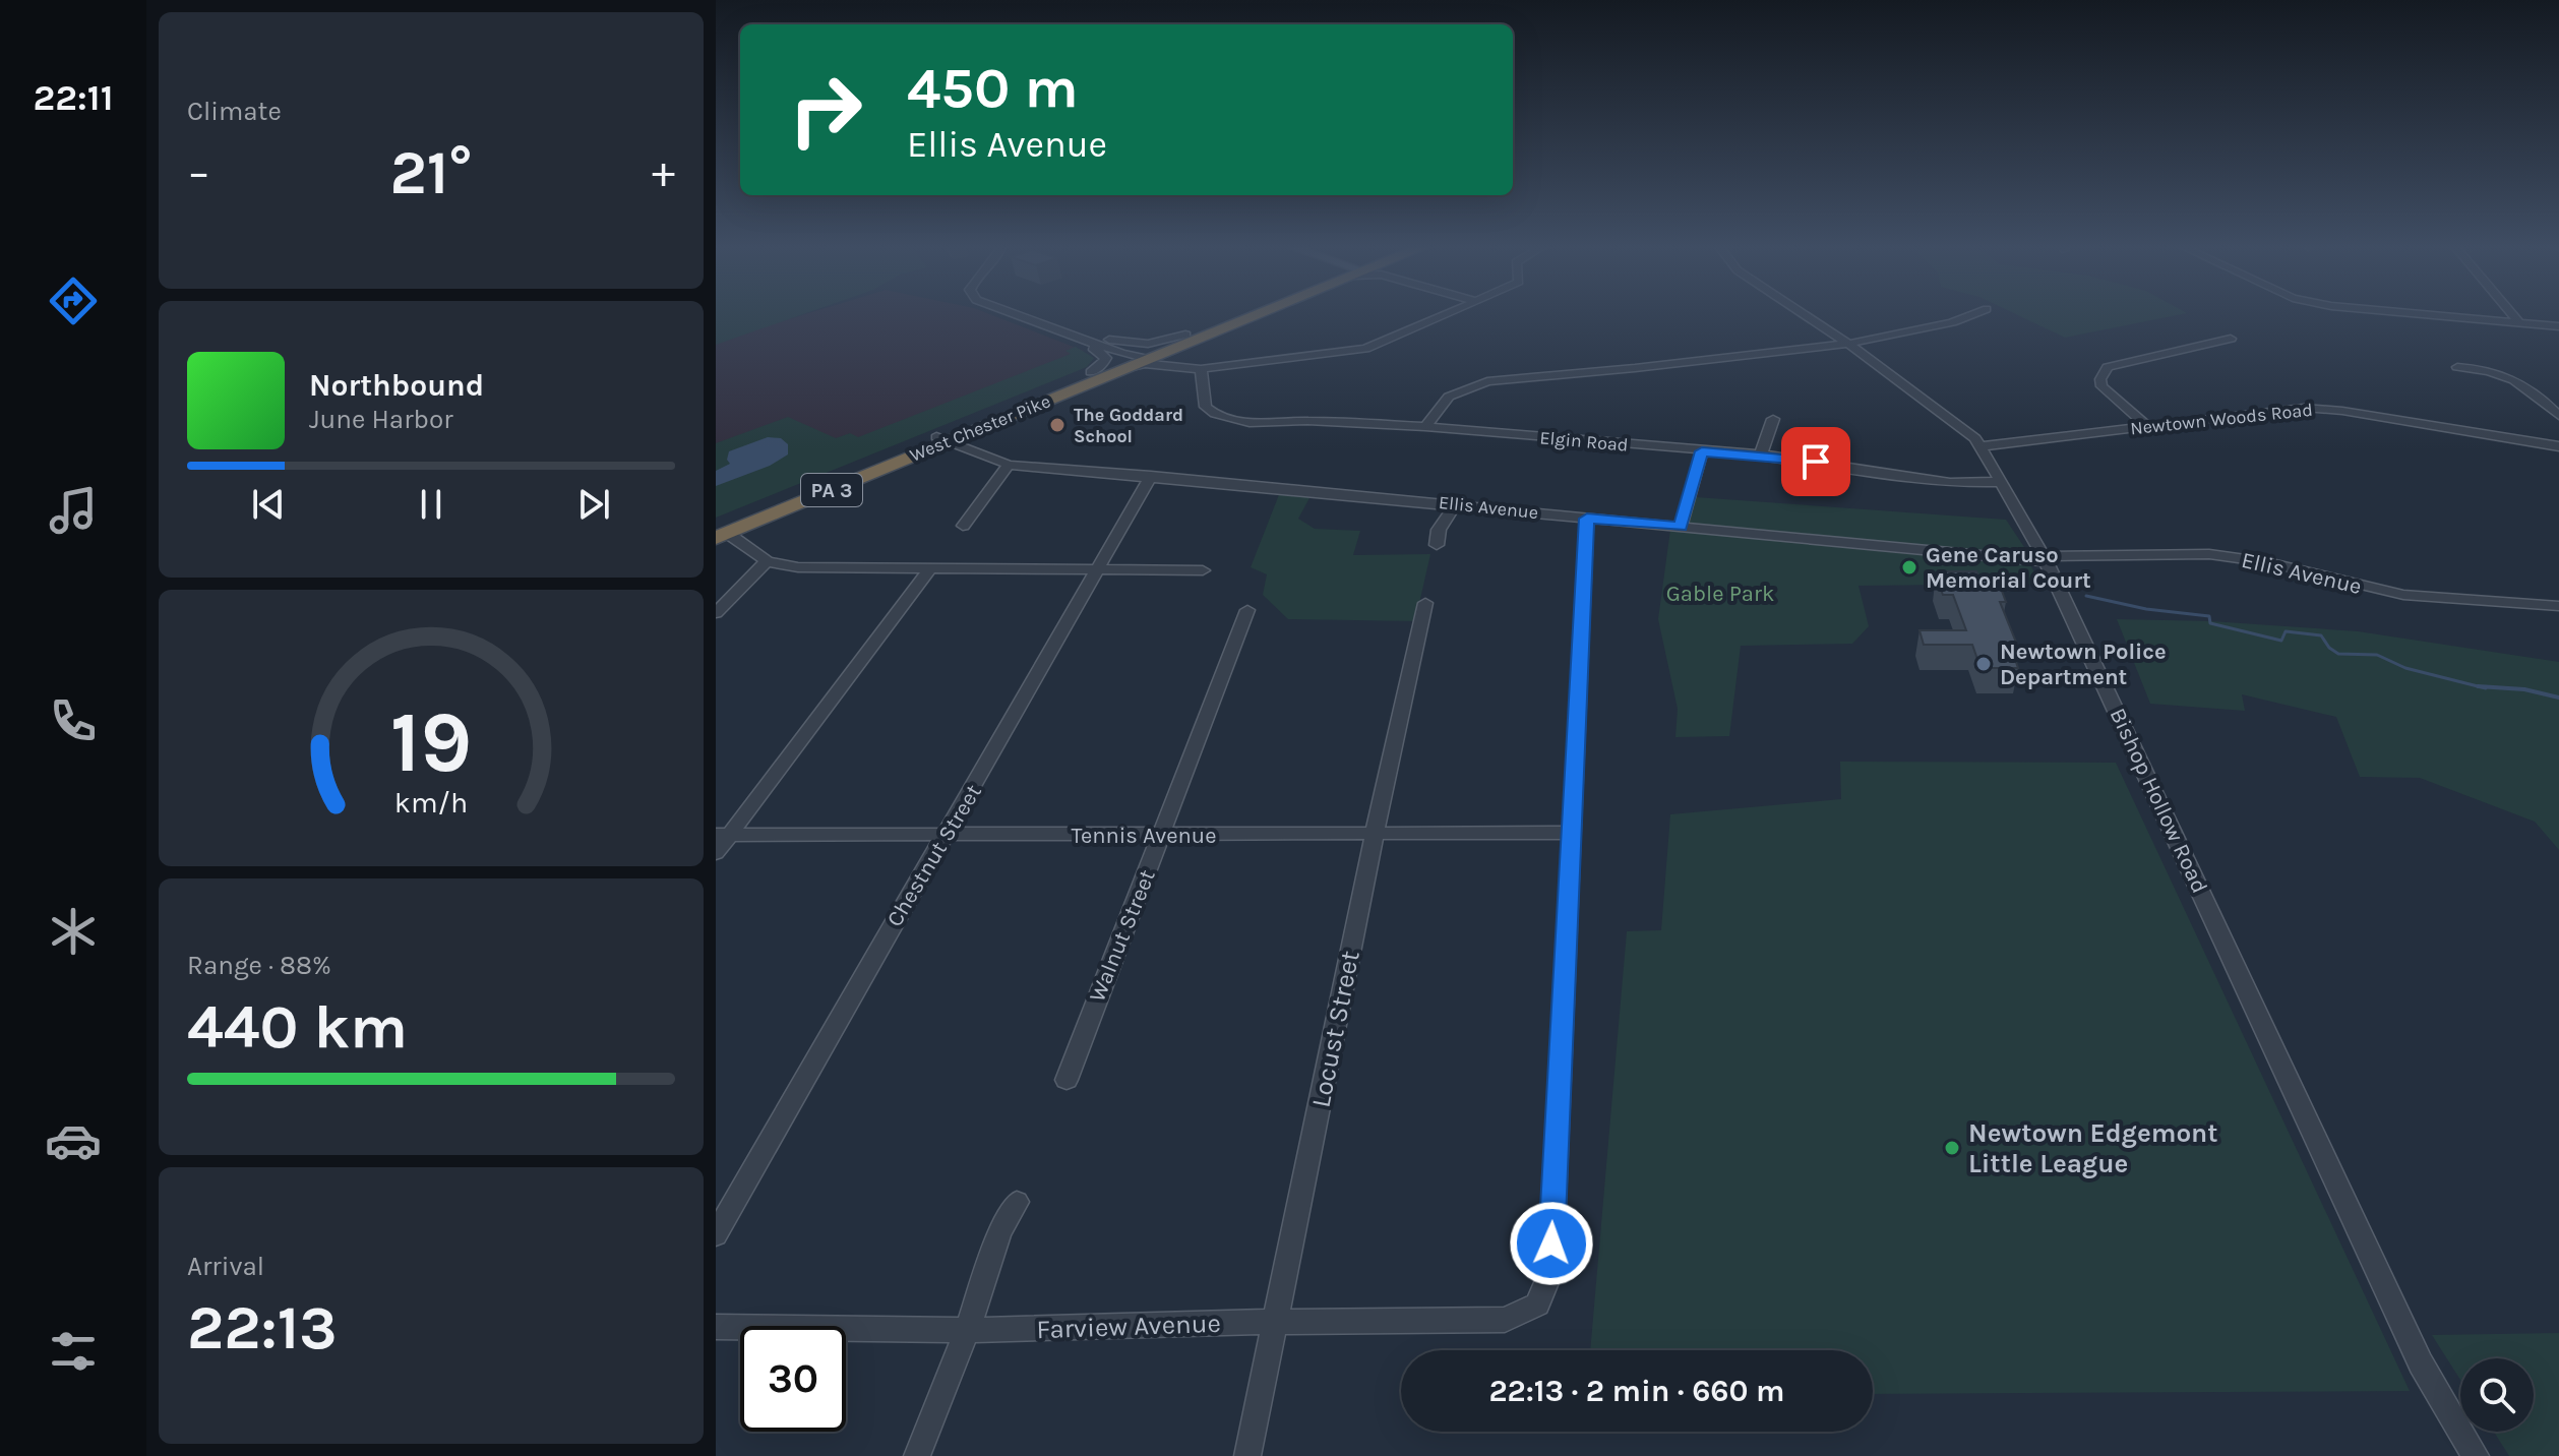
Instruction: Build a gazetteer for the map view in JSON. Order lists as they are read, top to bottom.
{
  "streets": {
    "highway": ["West Chester Pike", "PA 3"],
    "street": [
      "Newtown Woods Road",
      "Elgin Road",
      "Ellis Avenue",
      "Bishop Hollow Road",
      "Tennis Avenue",
      "Chestnut Street",
      "Walnut Street",
      "Locust Street",
      "Farview Avenue"
    ]
  },
  "crossings": [
    ["Newtown Woods Road", "Bishop Hollow Road"],
    ["West Chester Pike", "Ellis Avenue"],
    ["Elgin Road", "Bishop Hollow Road"],
    ["Ellis Avenue", "Bishop Hollow Road"],
    ["Ellis Avenue", "Chestnut Street"],
    ["Tennis Avenue", "Chestnut Street"],
    ["Tennis Avenue", "Walnut Street"],
    ["Tennis Avenue", "Locust Street"],
    ["Tennis Avenue", "Farview Avenue"],
    ["Locust Street", "Farview Avenue"]
  ],
  "parks": ["Gable Park"],
  "places": [
    "The Goddard School",
    "Gene Caruso Memorial Court",
    "Newtown Police Department",
    "Newtown Edgemont Little League"
  ],
  "page": {
    "tabs": "22:11",
    "tile": [
      "Climate",
      ["Range · 88%", "440 km"],
      ["Arrival", "22:13"]
    ],
    "turn": ["450 m", "Ellis Avenue"],
    "heat": ["−", "21°", "+"],
    "song": ["Northbound", "June Harbor"],
    "limit": "30",
    "trip": "22:13 · 2 min · 660 m",
    "gauge": ["19", "km/h"]
  }
}
